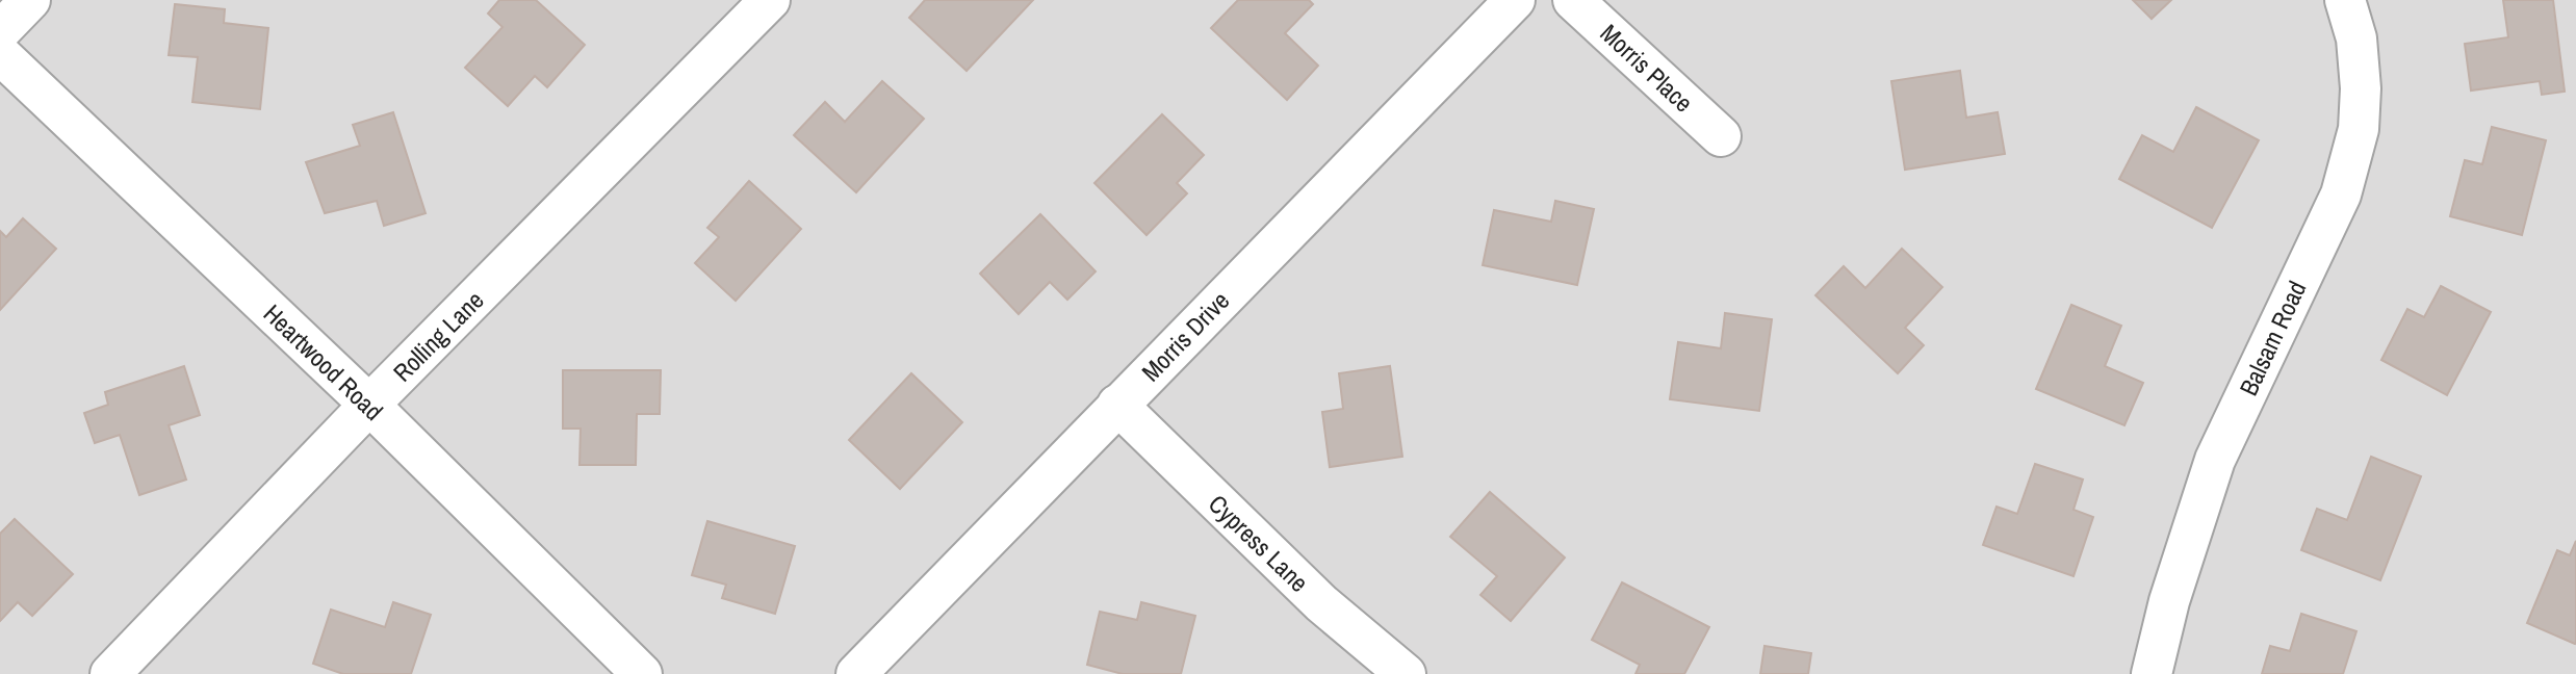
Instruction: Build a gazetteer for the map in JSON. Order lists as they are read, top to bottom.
{
  "streets": {
    "street": [
      "Morris Place",
      "Rolling Lane",
      "Morris Drive",
      "Balsam Road",
      "Heartwood Road",
      "Cypress Lane"
    ]
  },
  "crossings": [
    ["Rolling Lane", "Heartwood Road"],
    ["Morris Drive", "Cypress Lane"]
  ]
}
